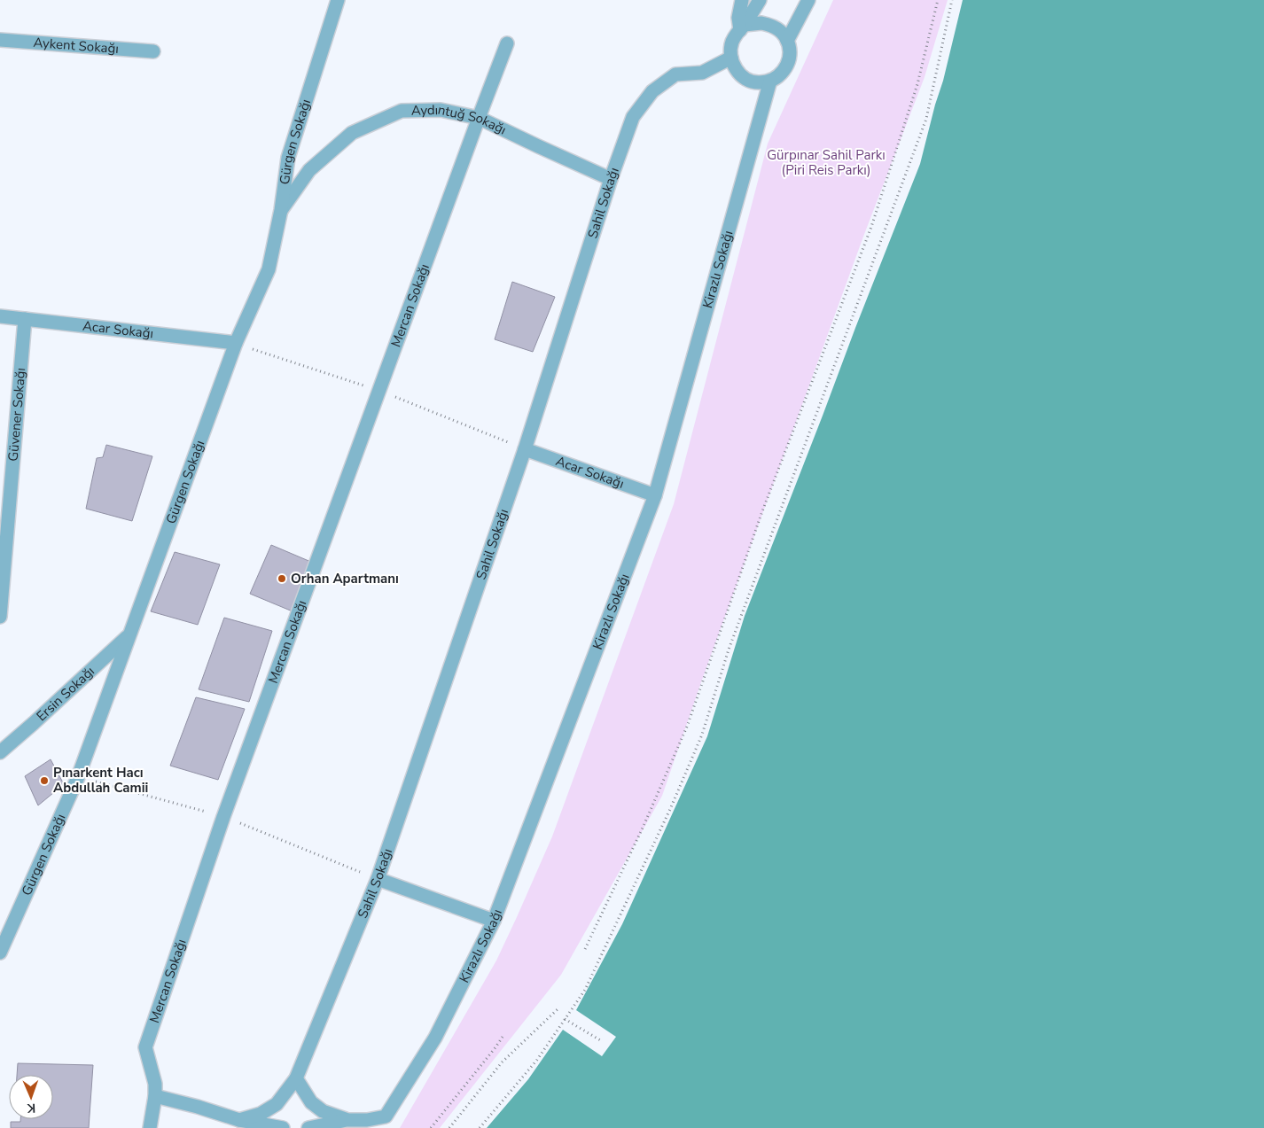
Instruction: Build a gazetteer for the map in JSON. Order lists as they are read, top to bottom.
{
  "streets": {
    "street": [
      "Aykent Sokağı",
      "Aydıntuğ Sokağı",
      "Gürgen Sokağı",
      "Sahil Sokağı",
      "Kirazlı Sokağı",
      "Mercan Sokağı",
      "Acar Sokağı",
      "Güvener Sokağı",
      "Ersin Sokağı"
    ]
  },
  "crossings": [
    ["Aydıntuğ Sokağı", "Gürgen Sokağı"],
    ["Aydıntuğ Sokağı", "Sahil Sokağı"],
    ["Aydıntuğ Sokağı", "Mercan Sokağı"],
    ["Gürgen Sokağı", "Acar Sokağı"],
    ["Gürgen Sokağı", "Ersin Sokağı"],
    ["Sahil Sokağı", "Kirazlı Sokağı"],
    ["Sahil Sokağı", "Acar Sokağı"],
    ["Kirazlı Sokağı", "Acar Sokağı"],
    ["Acar Sokağı", "Güvener Sokağı"]
  ],
  "parks": ["Gürpınar Sahil Parkı (Piri Reis Parkı)"],
  "places": ["Orhan Apartmanı", "Pınarkent Hacı Abdullah Camii"],
  "north": "bottom"
}
